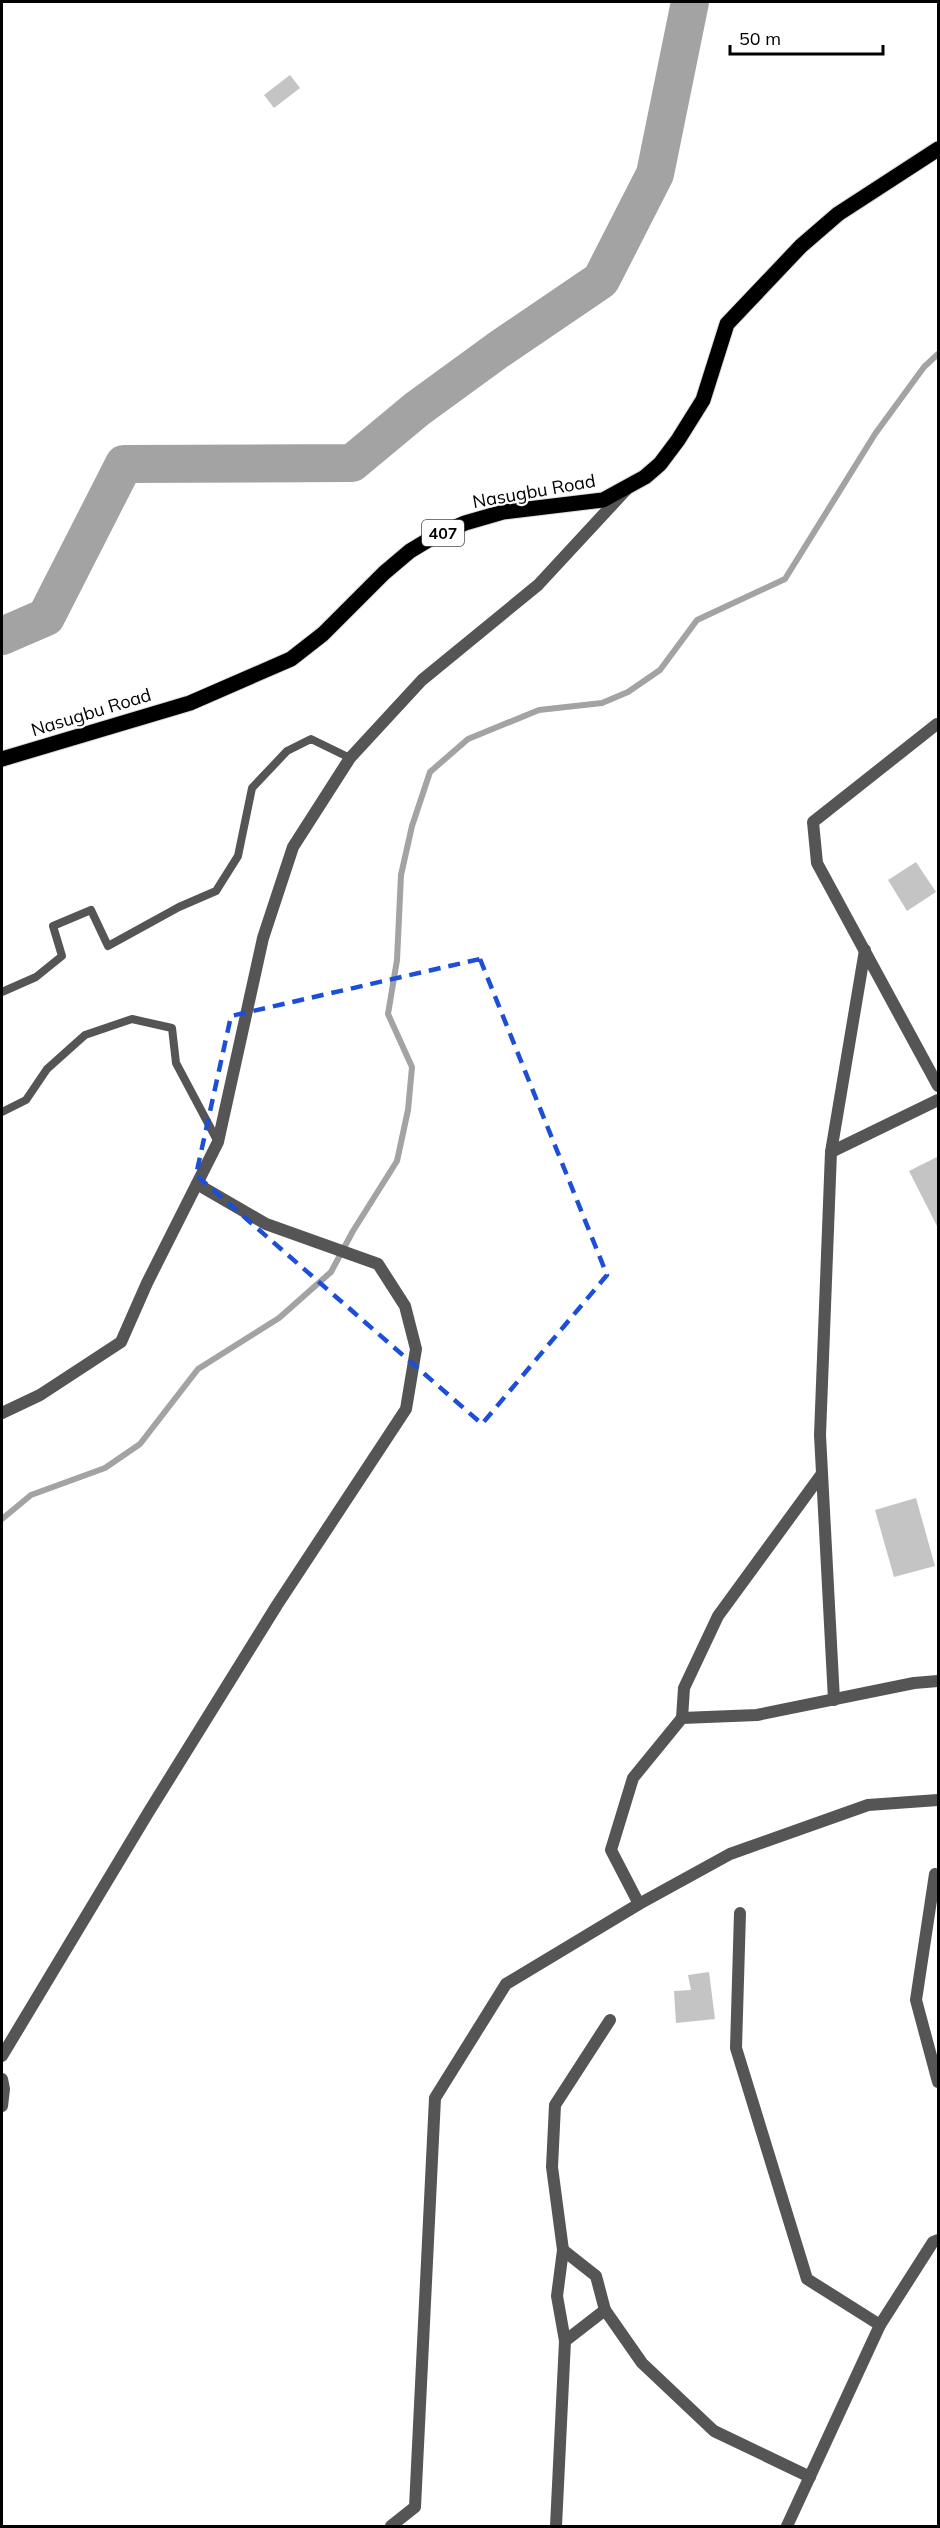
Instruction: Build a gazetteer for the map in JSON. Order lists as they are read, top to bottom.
{
  "streets": {
    "main road": ["Nasugbu Road", "407"]
  },
  "scale_bar": "50 m"
}
